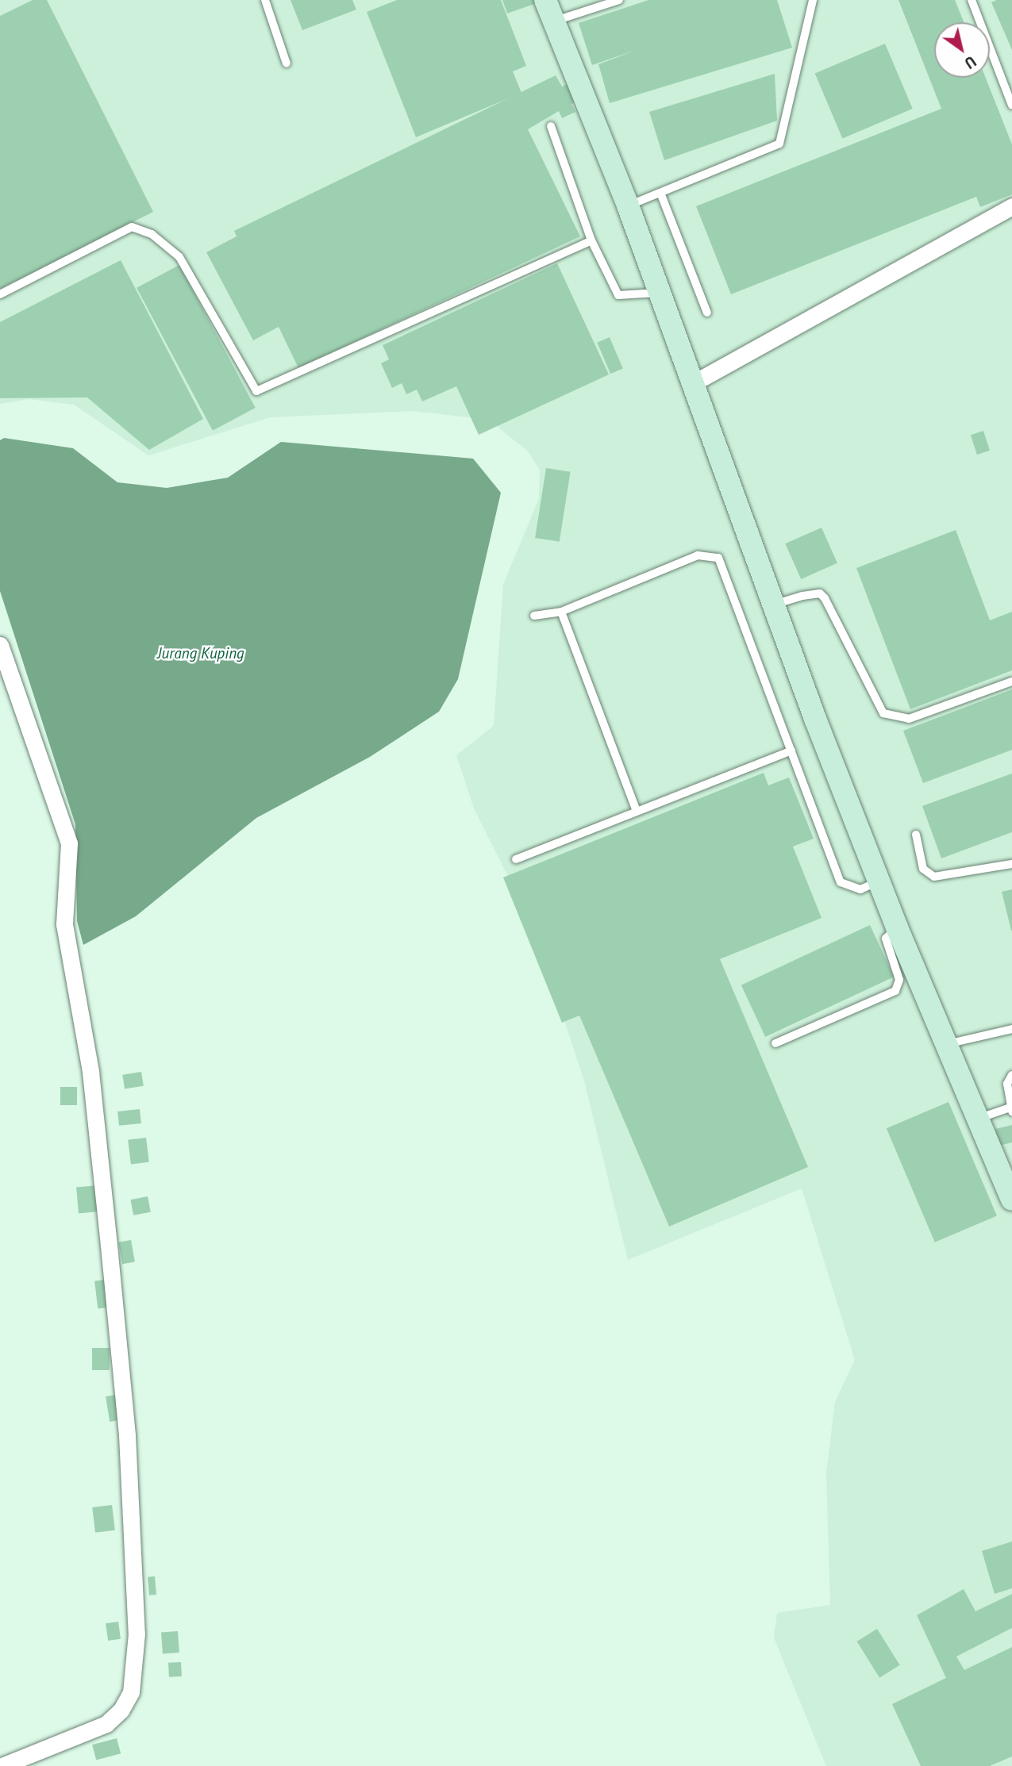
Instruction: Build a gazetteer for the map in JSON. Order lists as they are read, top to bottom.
{
  "water": ["Jurang Kuping"],
  "north": "bottom right"
}
